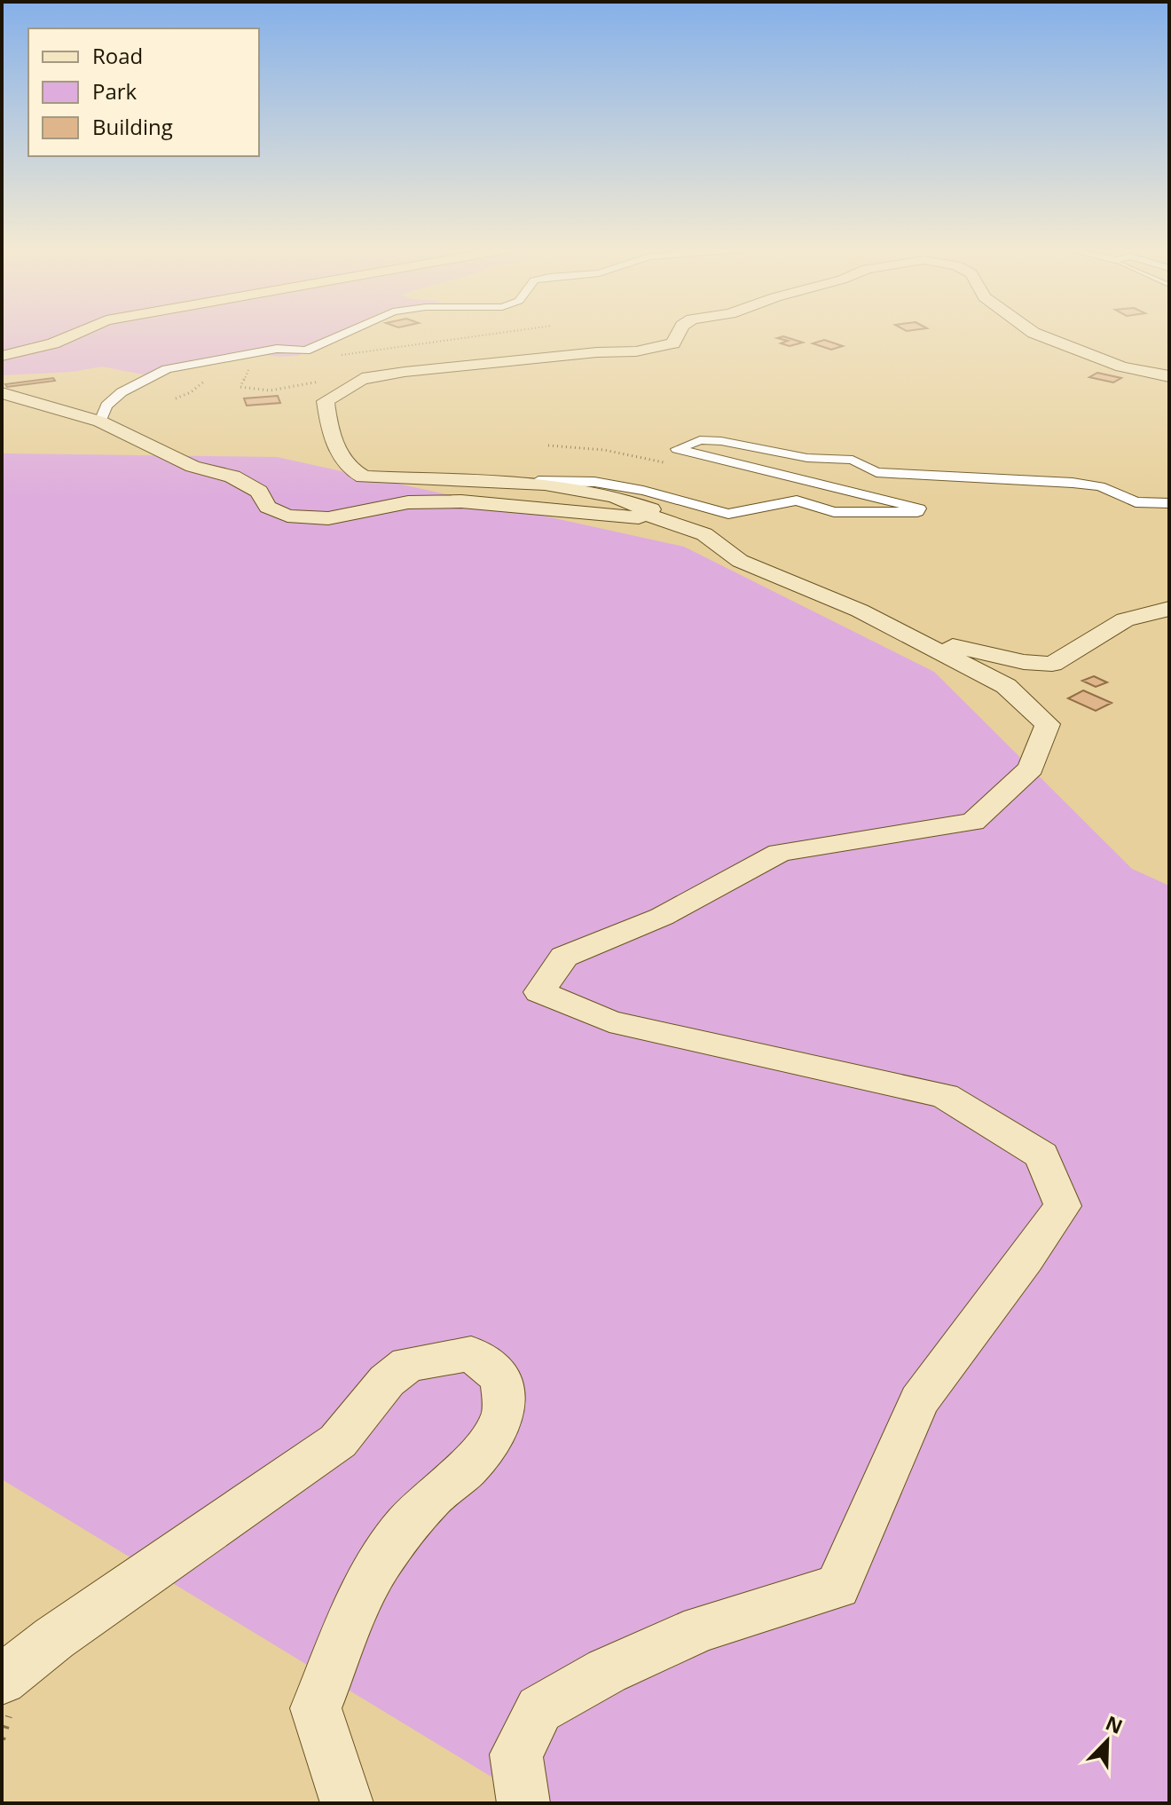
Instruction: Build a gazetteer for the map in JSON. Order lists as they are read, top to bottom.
{
  "legend": ["Road", "Park", "Building"],
  "north": "top right"
}
